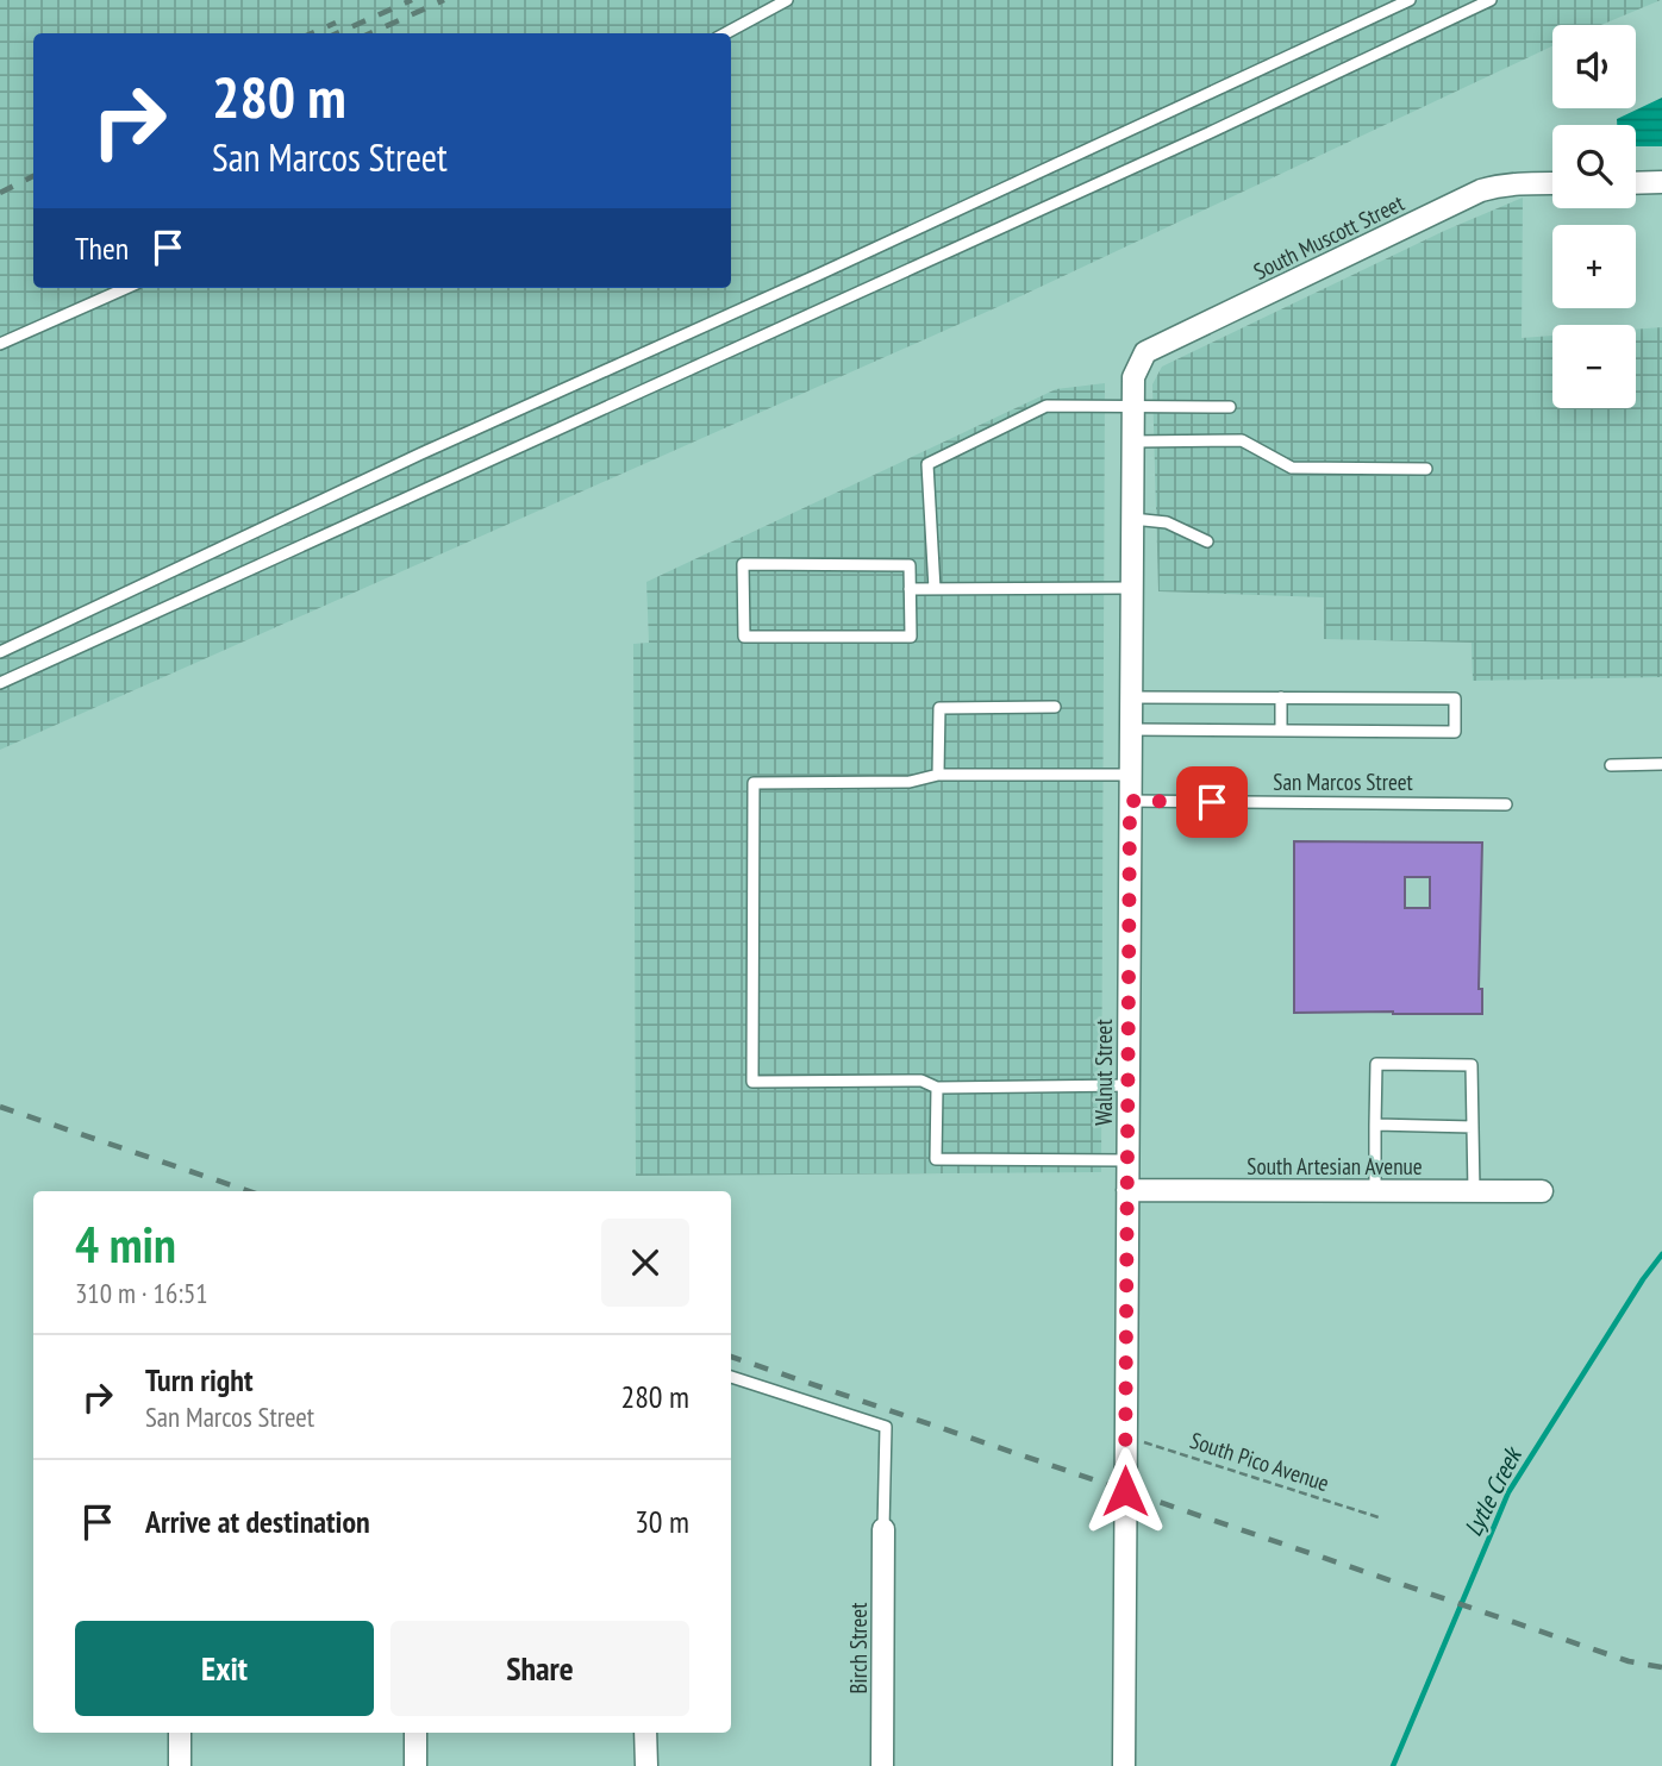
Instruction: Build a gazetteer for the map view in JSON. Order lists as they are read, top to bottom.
{
  "streets": {
    "street": [
      "South Muscott Street",
      "Walnut Street",
      "South Artesian Avenue",
      "Birch Street"
    ],
    "lane": ["San Marcos Street"],
    "path": ["South Pico Avenue"]
  },
  "crossings": [
    ["South Muscott Street", "Walnut Street"],
    ["San Marcos Street", "Walnut Street"],
    ["Walnut Street", "South Artesian Avenue"],
    ["Walnut Street", "South Pico Avenue"]
  ],
  "water": ["Lytle Creek"],
  "page": {
    "map_buttons": ["+", "−"],
    "turn": ["280 m", "San Marcos Street"],
    "then": "Then",
    "heading": ["4 min", "310 m · 16:51"],
    "list": [
      {
        "name": "Turn right",
        "note": "San Marcos Street",
        "value": "280 m"
      },
      {
        "name": "Arrive at destination",
        "value": "30 m"
      }
    ],
    "buttons": ["Exit", "Share"]
  }
}
